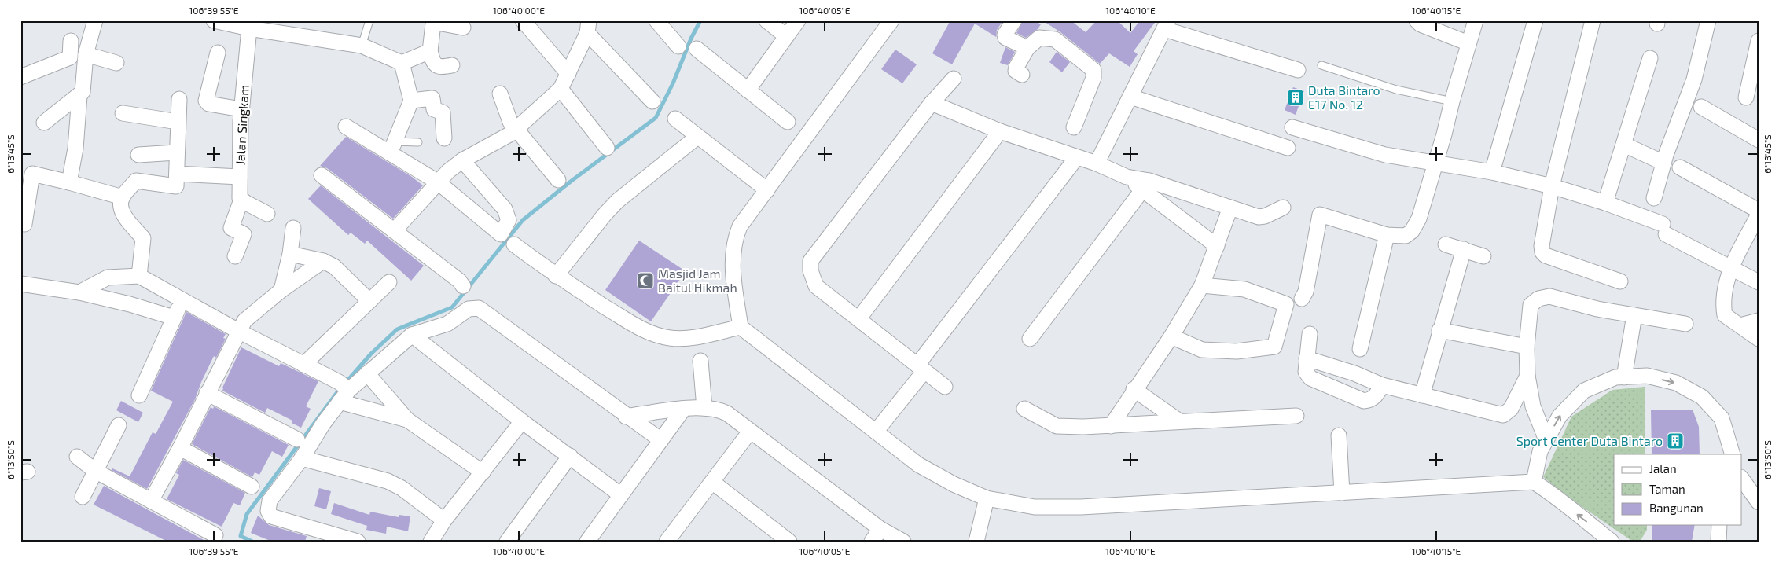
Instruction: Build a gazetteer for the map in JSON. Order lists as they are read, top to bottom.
{
  "streets": {
    "street": ["Jalan Singkam"]
  },
  "places": {
    "building": ["Duta Bintaro E17 No. 12", "Sport Center Duta Bintaro"],
    "mosque": ["Masjid Jam Baitul Hikmah"]
  },
  "legend": ["Jalan", "Taman", "Bangunan"],
  "coordinates": [
    "106°39'55\"E",
    "106°40'00\"E",
    "106°40'05\"E",
    "106°40'10\"E",
    "106°40'15\"E",
    "6°13'45\"S",
    "6°13'50\"S"
  ]
}
